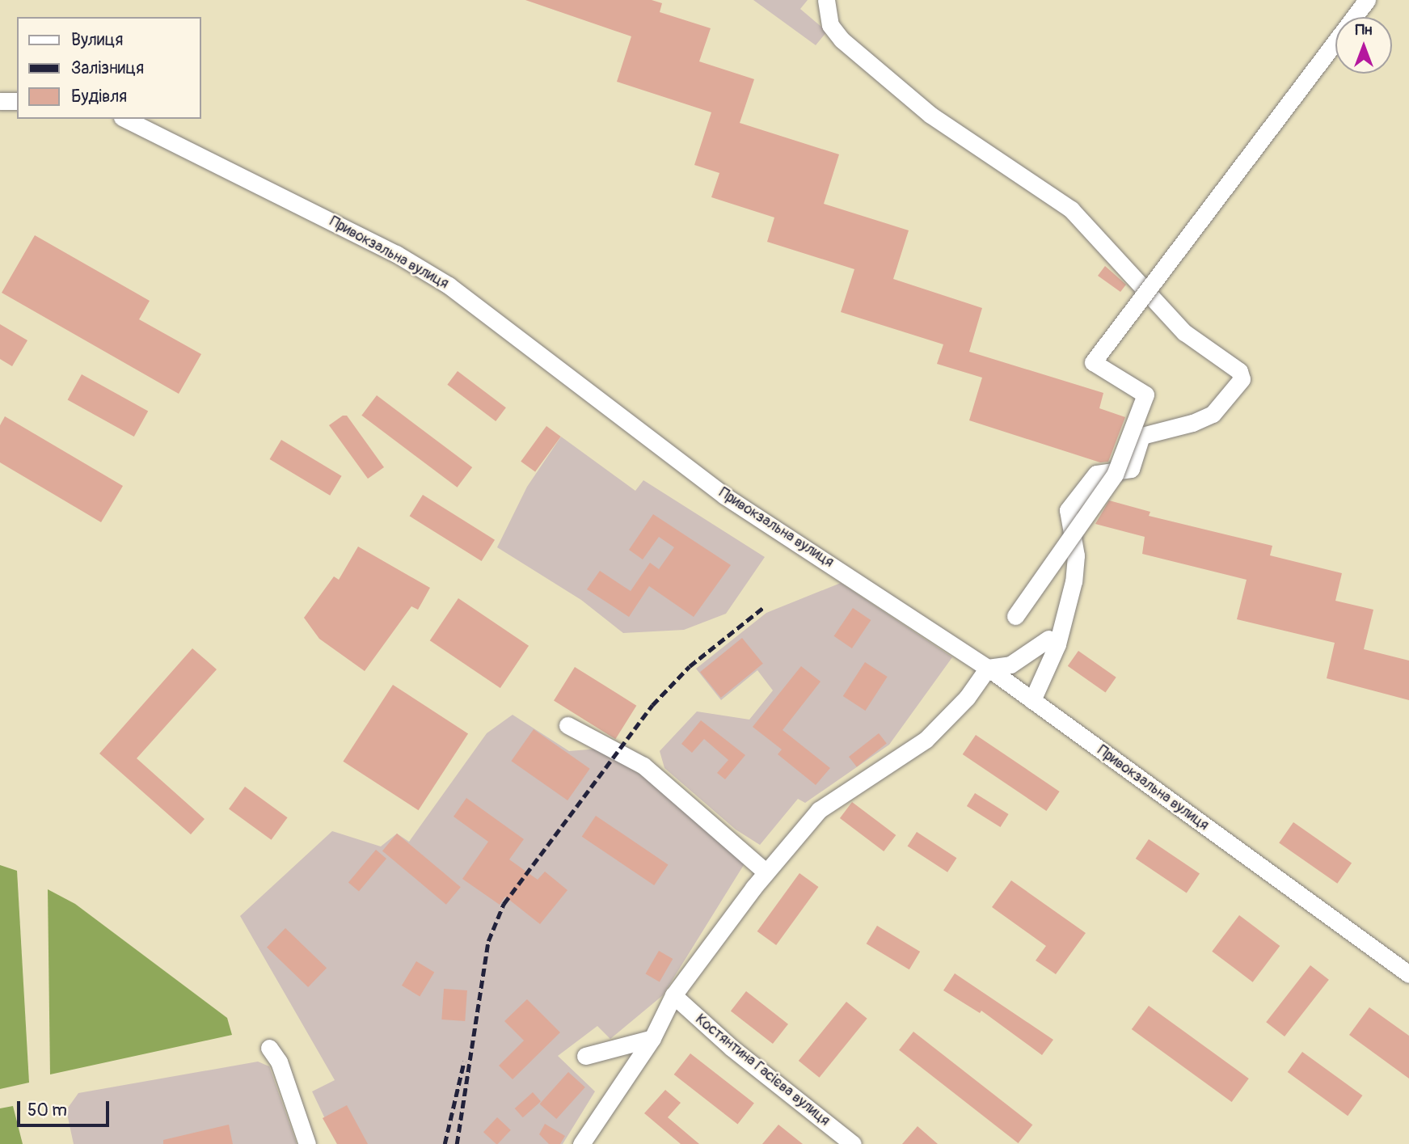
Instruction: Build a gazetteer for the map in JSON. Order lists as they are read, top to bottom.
{
  "streets": {
    "street": ["Привокзальна вулиця", "Костянтина Гасієва вулиця"]
  },
  "legend": ["Вулиця", "Залізниця", "Будівля"],
  "scale_bar": "50 m",
  "north": "top"
}
